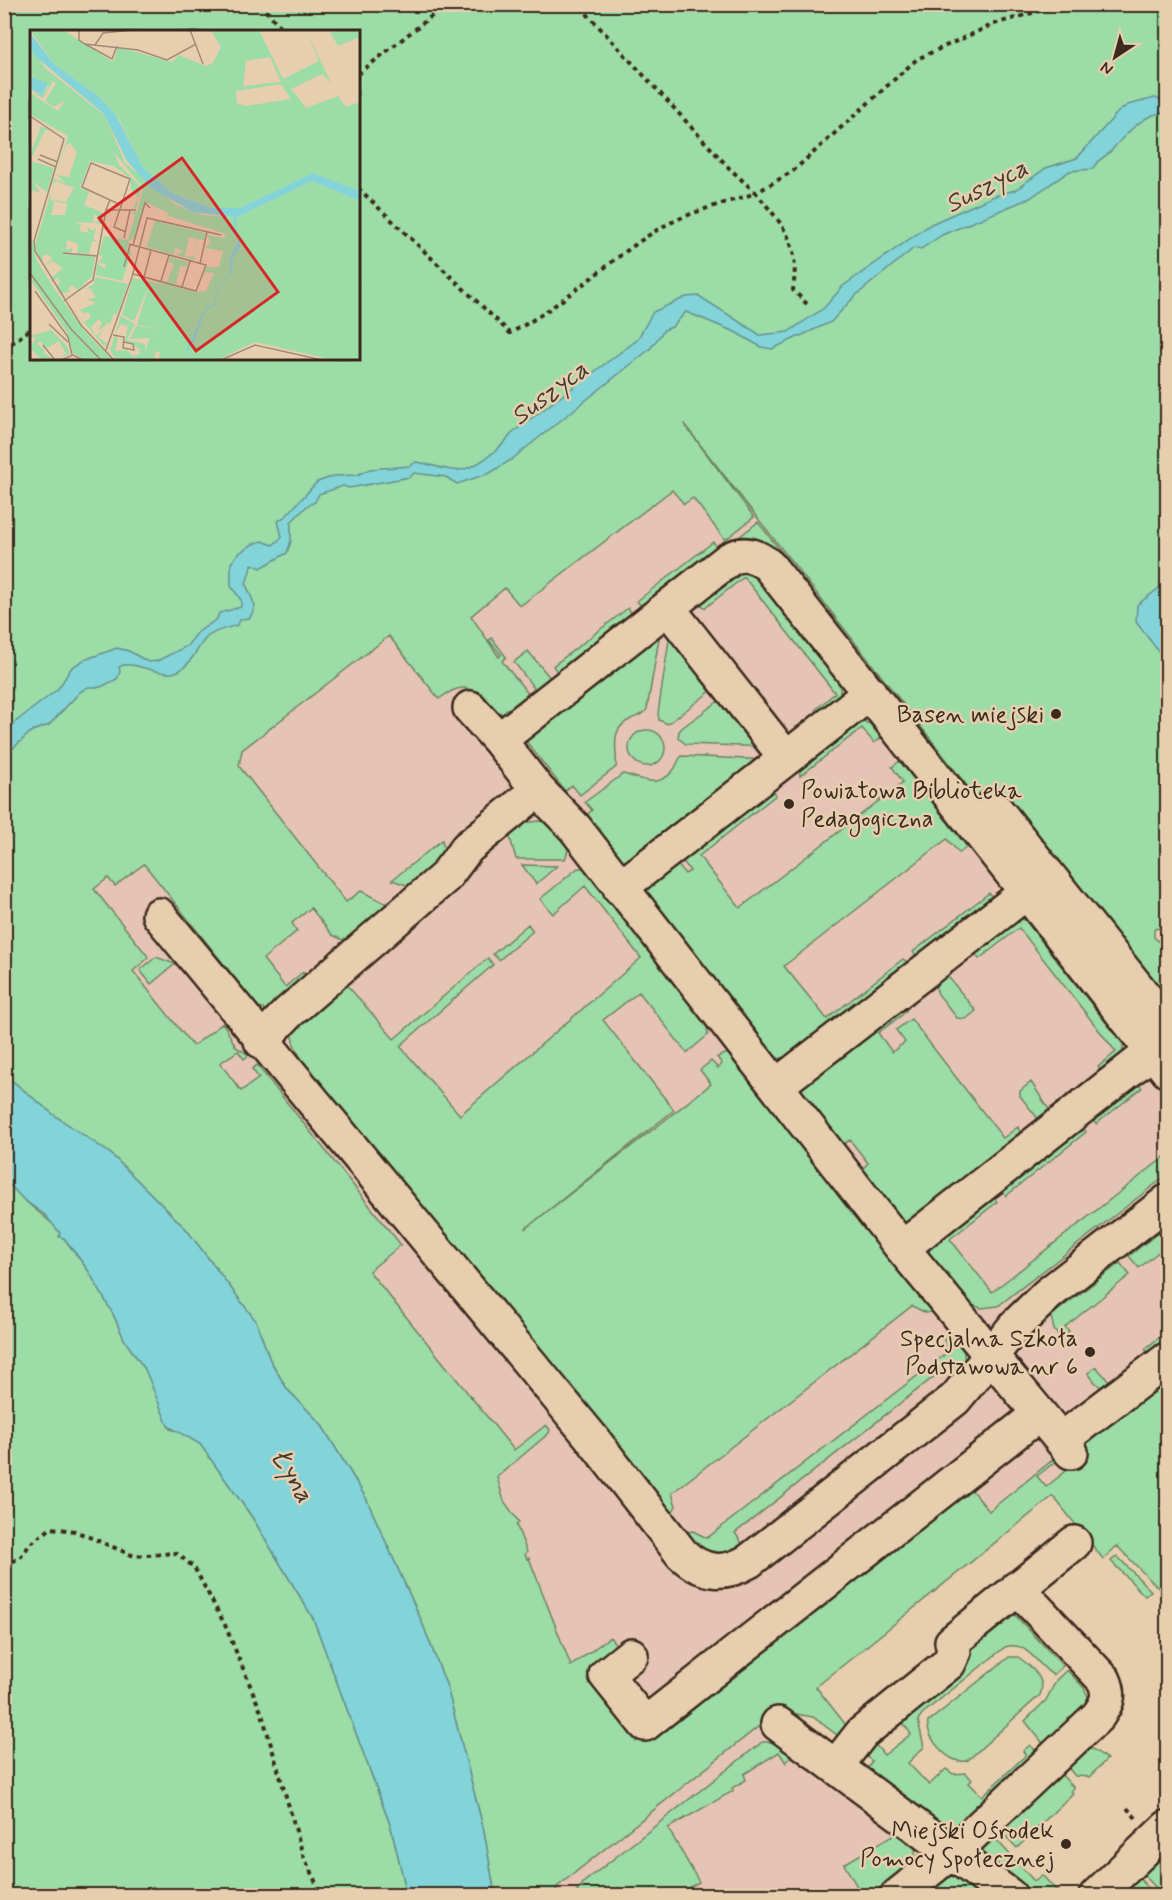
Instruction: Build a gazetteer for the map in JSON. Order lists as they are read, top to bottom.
{
  "water": ["Suszyca", "Łyna"],
  "places": [
    "Basen miejski",
    "Powiatowa Biblioteka Pedagogiczna",
    "Specjalna Szkoła Podstawowa nr 6",
    "Miejski Ośrodek Pomocy Społecznej"
  ],
  "north": "bottom left"
}
